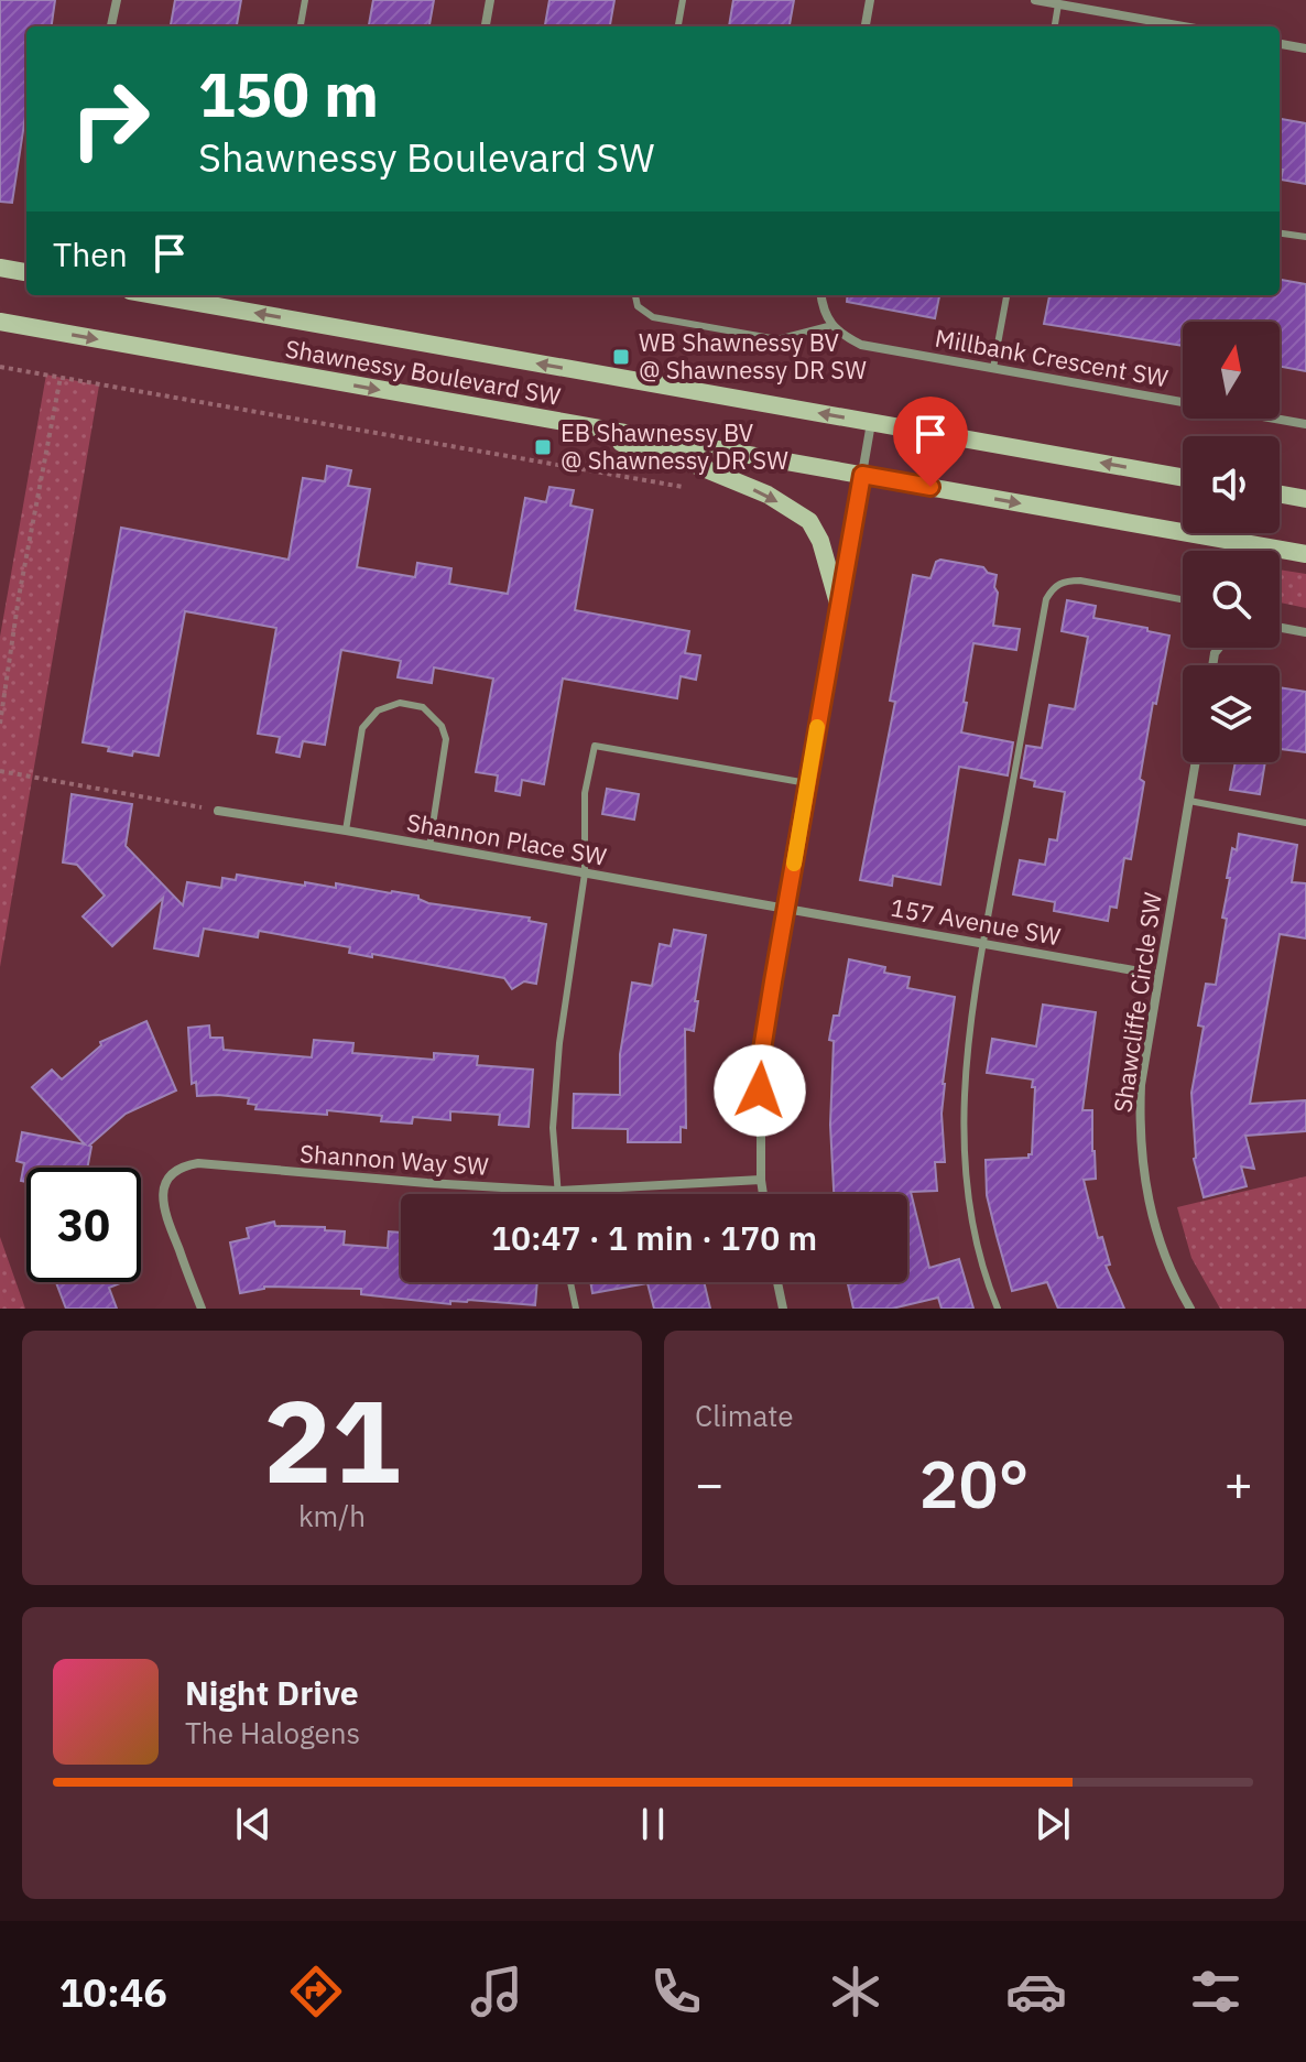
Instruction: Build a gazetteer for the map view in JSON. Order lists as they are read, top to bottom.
{
  "streets": {
    "main road": ["Shawnessy Boulevard SW"],
    "street": [
      "Millbank Crescent SW",
      "Shannon Place SW",
      "157 Avenue SW",
      "Shawcliffe Circle SW",
      "Shannon Way SW"
    ]
  },
  "crossings": [
    ["Shannon Place SW", "157 Avenue SW"],
    ["157 Avenue SW", "Shawcliffe Circle SW"]
  ],
  "places": {
    "transit": ["WB Shawnessy BV @ Shawnessy DR SW", "EB Shawnessy BV @ Shawnessy DR SW"]
  },
  "north": "top",
  "page": {
    "turn": ["150 m", "Shawnessy Boulevard SW"],
    "then": "Then",
    "limit": "30",
    "trip": "10:47 · 1 min · 170 m",
    "tile": [
      ["21", "km/h"],
      "Climate"
    ],
    "heat": ["−", "20°", "+"],
    "song": ["Night Drive", "The Halogens"],
    "tabs": "10:46"
  }
}
